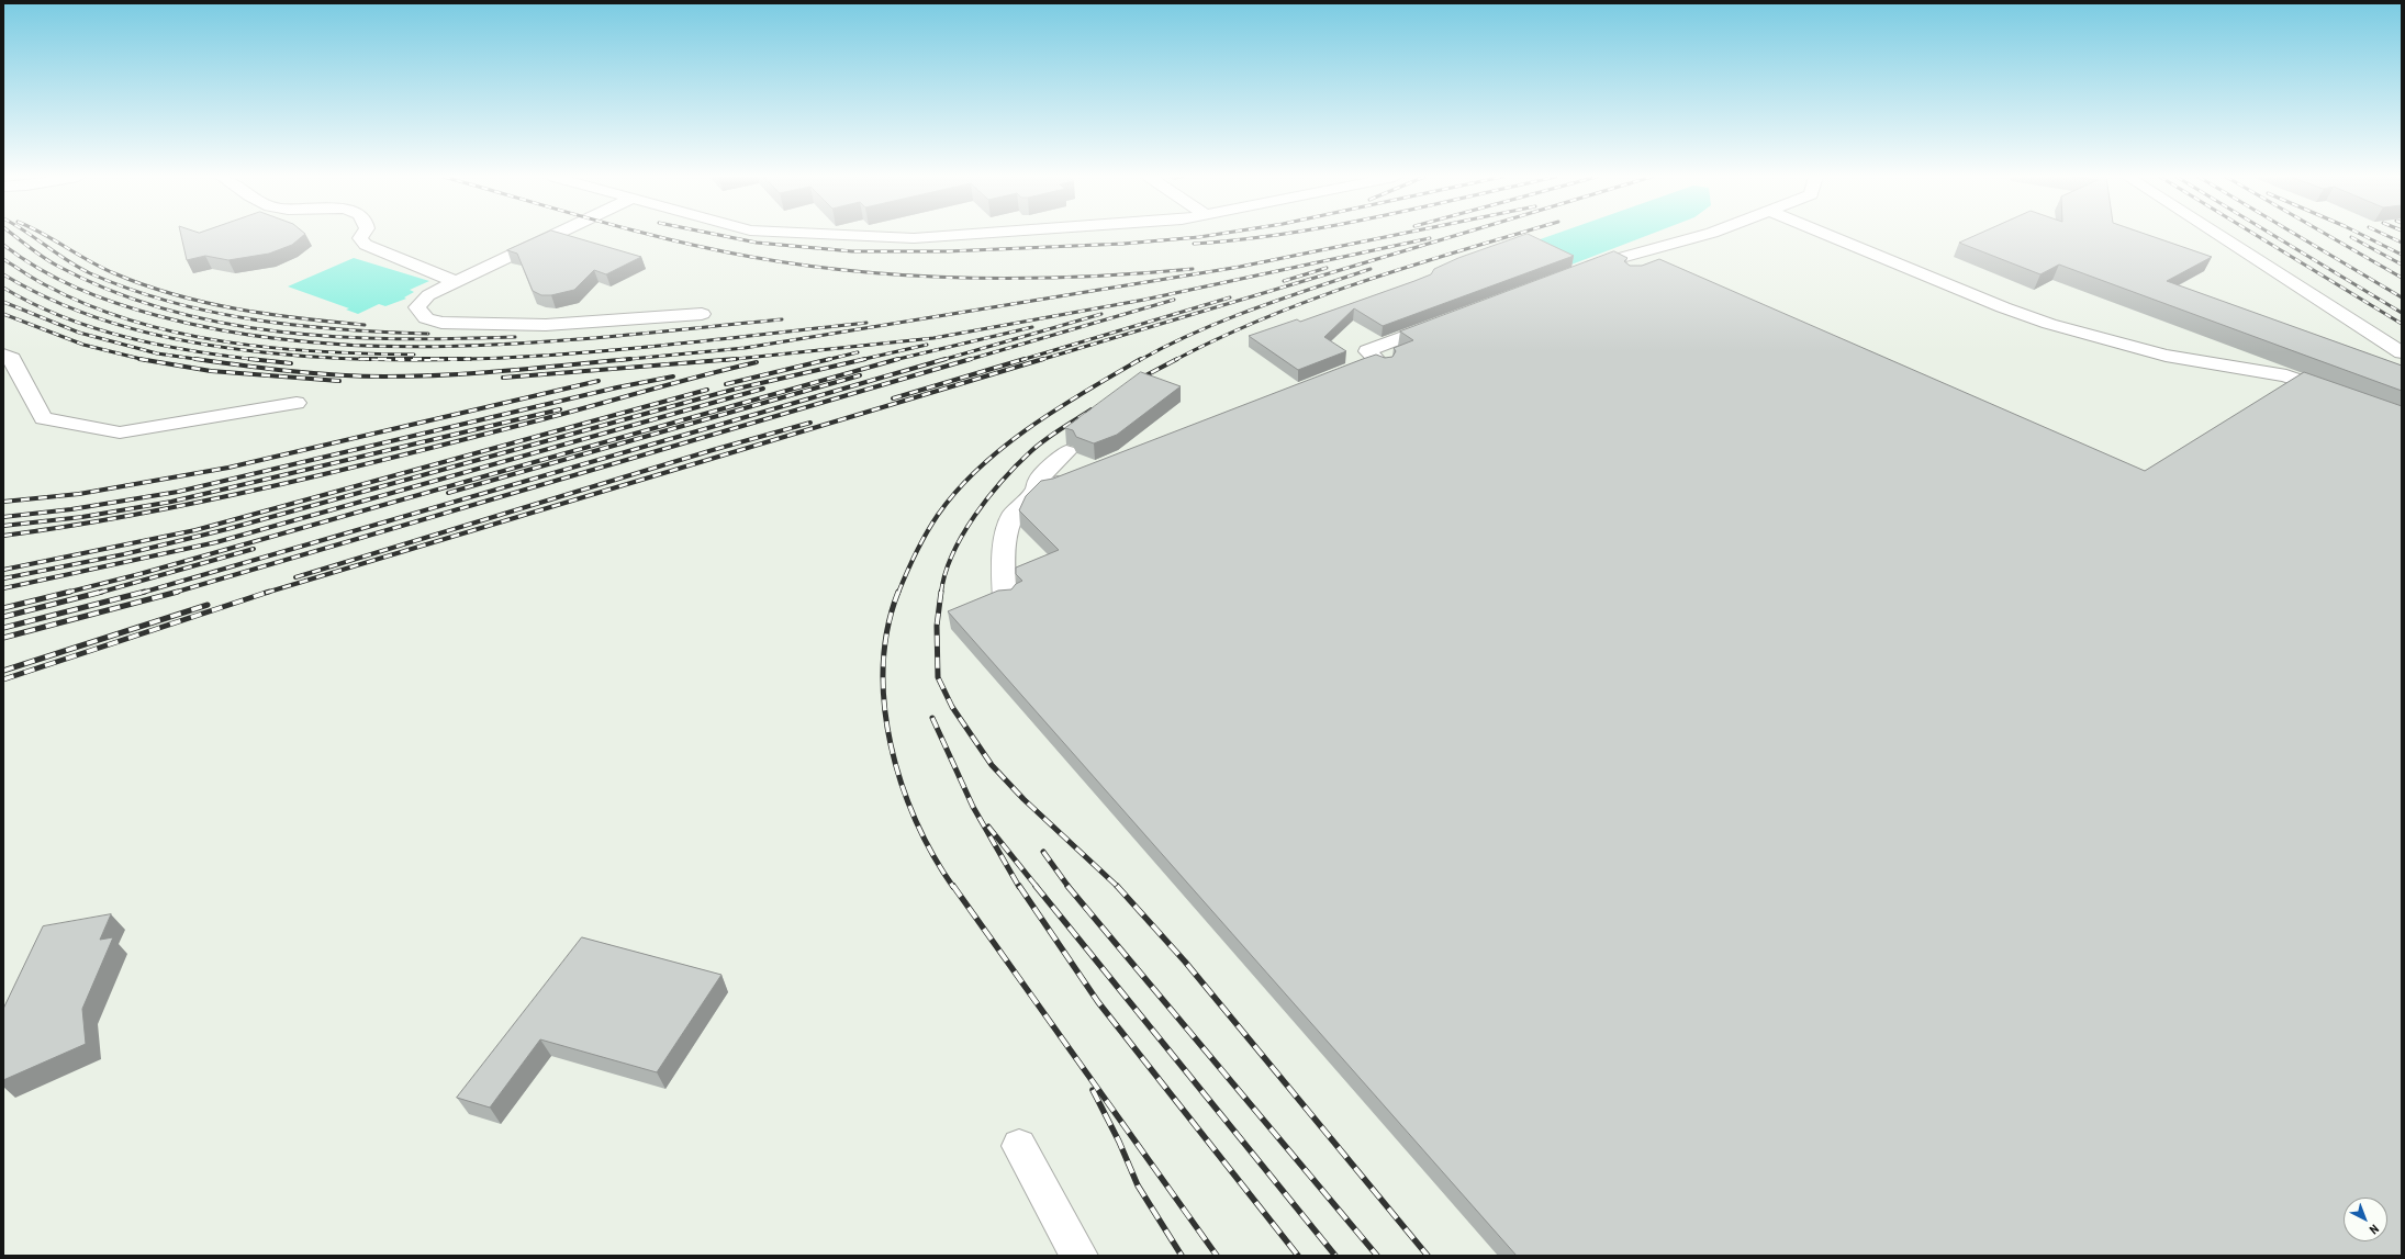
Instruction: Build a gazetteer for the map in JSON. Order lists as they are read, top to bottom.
{
  "north": "bottom right"
}
